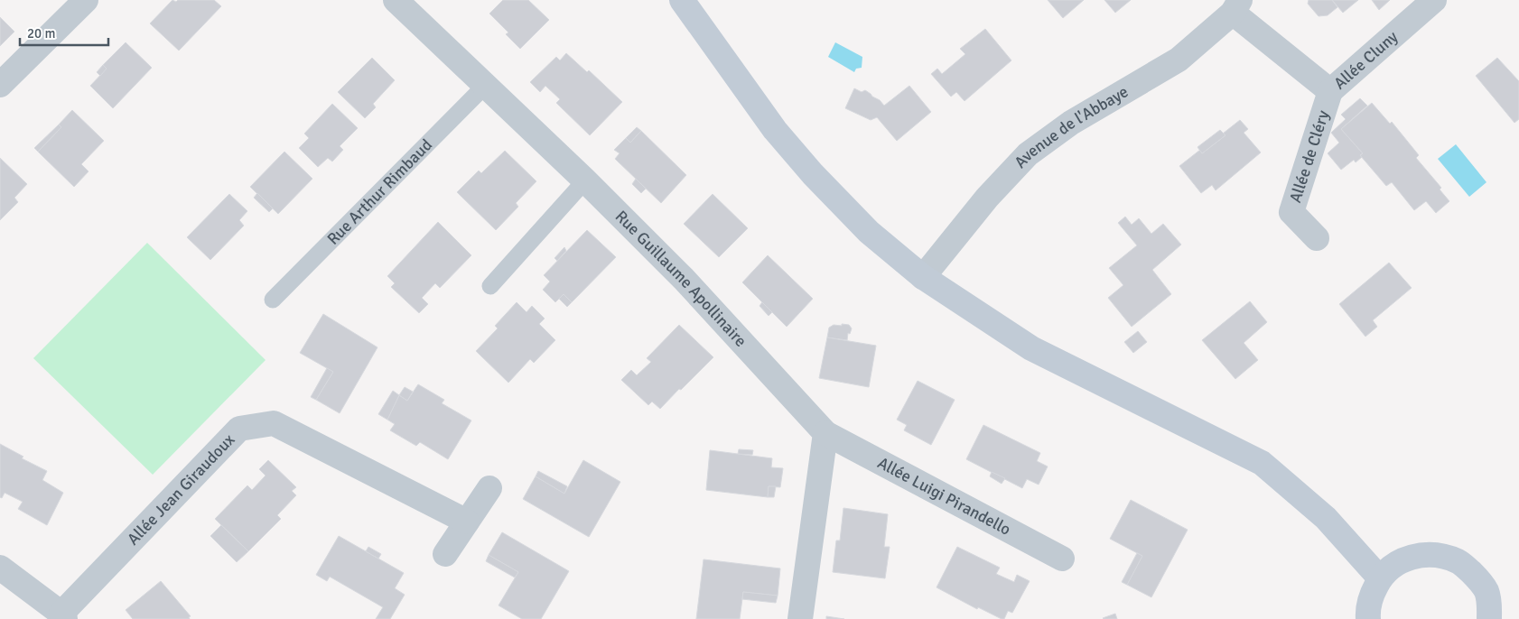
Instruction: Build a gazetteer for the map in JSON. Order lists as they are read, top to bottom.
{
  "streets": {
    "street": [
      "Allée Cluny",
      "Avenue de l'Abbaye",
      "Allée de Cléry",
      "Rue Guillaume Apollinaire",
      "Allée Jean Giraudoux",
      "Allée Luigi Pirandello"
    ],
    "lane": ["Rue Arthur Rimbaud"]
  },
  "crossings": [
    ["Allée Cluny", "Avenue de l'Abbaye"],
    ["Allée Cluny", "Allée de Cléry"],
    ["Rue Arthur Rimbaud", "Rue Guillaume Apollinaire"],
    ["Rue Guillaume Apollinaire", "Allée Luigi Pirandello"]
  ],
  "scale_bar": "20 m"
}
